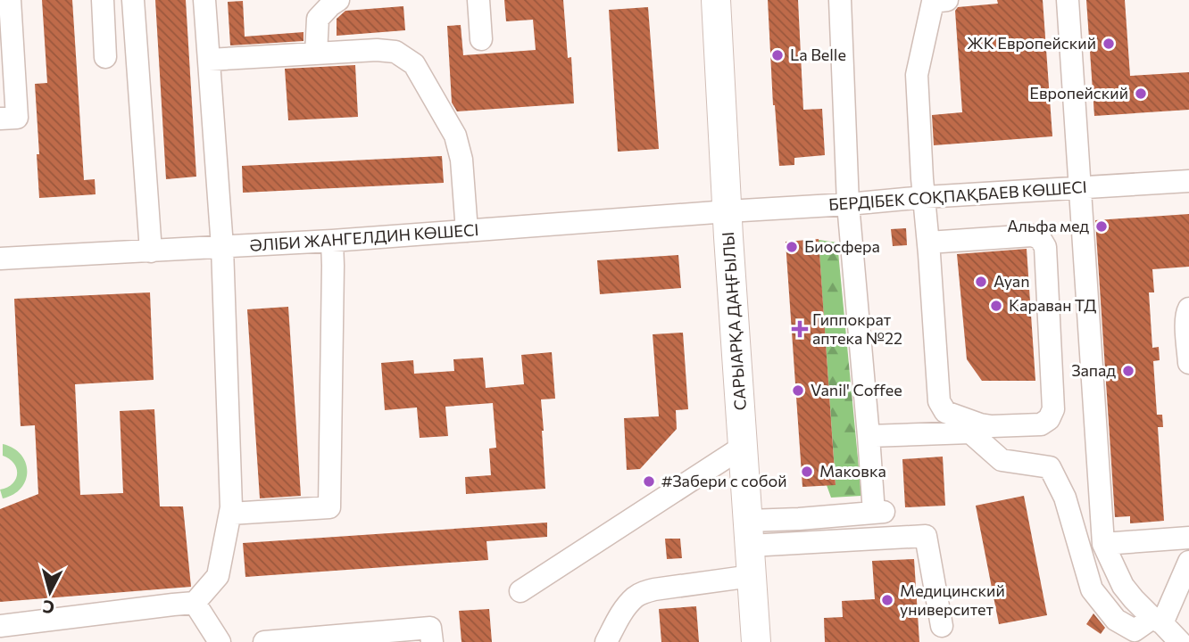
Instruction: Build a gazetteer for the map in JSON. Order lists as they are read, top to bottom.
{
  "streets": {
    "main road": ["САРЫАРҚА ДАҢҒЫЛЫ"],
    "street": ["БЕРДІБЕК СОҚПАҚБАЕВ КӨШЕСІ", "ӘЛІБИ ЖАНГЕЛДИН КӨШЕСІ"]
  },
  "crossings": [
    ["БЕРДІБЕК СОҚПАҚБАЕВ КӨШЕСІ", "ӘЛІБИ ЖАНГЕЛДИН КӨШЕСІ"],
    ["БЕРДІБЕК СОҚПАҚБАЕВ КӨШЕСІ", "САРЫАРҚА ДАҢҒЫЛЫ"],
    ["ӘЛІБИ ЖАНГЕЛДИН КӨШЕСІ", "САРЫАРҚА ДАҢҒЫЛЫ"]
  ],
  "places": {
    "other": [
      "ЖК Европейский",
      "La Belle",
      "Европейский",
      "Альфа мед",
      "Биосфера",
      "Ayan",
      "Караван ТД",
      "Запад",
      "Vanil' Coffee",
      "Маковка",
      "#Забери с собой",
      "Медицинский университет"
    ],
    "health": ["Гиппократ аптека №22"]
  },
  "north": "bottom"
}
